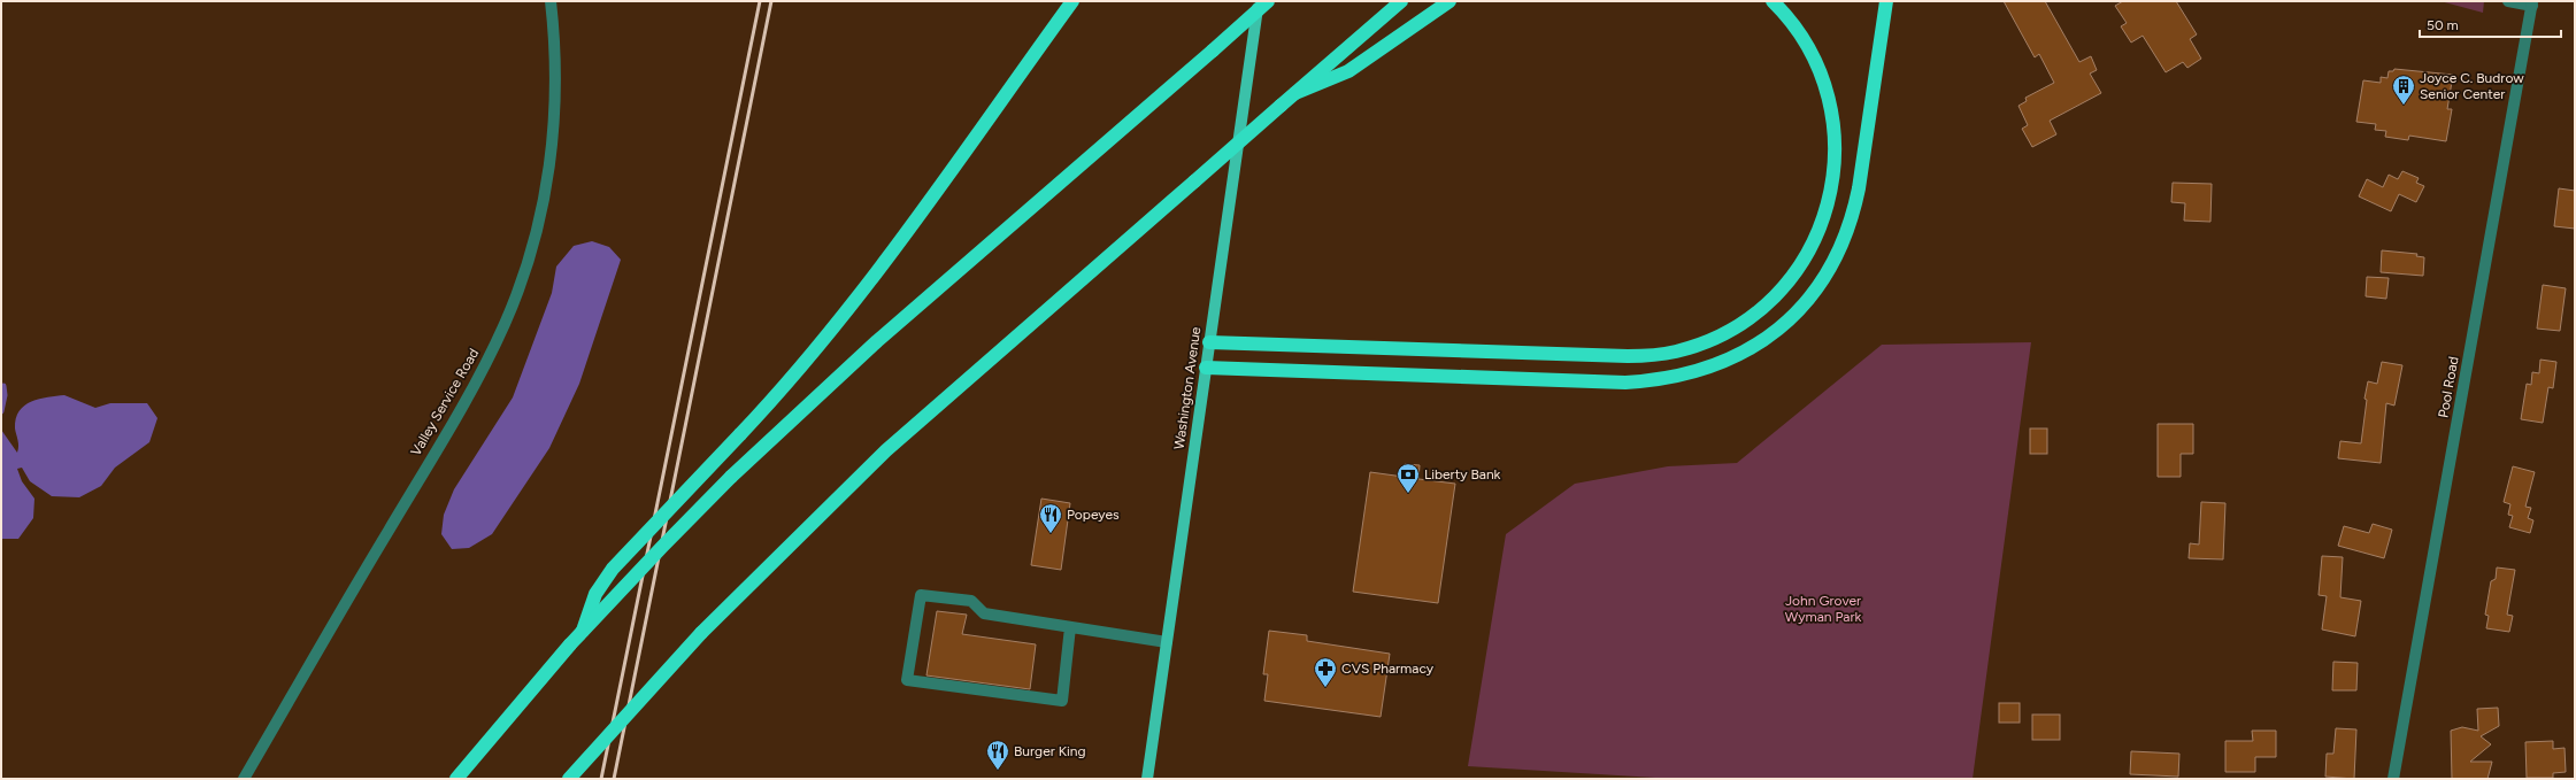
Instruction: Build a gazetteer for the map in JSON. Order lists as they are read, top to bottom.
{
  "streets": {
    "main road": ["Washington Avenue"],
    "street": ["Pool Road", "Valley Service Road"]
  },
  "parks": ["John Grover Wyman Park"],
  "places": {
    "building": ["Joyce C. Budrow Senior Center"],
    "bank": ["Liberty Bank"],
    "restaurant": ["Popeyes", "Burger King"],
    "pharmacy": ["CVS Pharmacy"]
  },
  "scale_bar": "50 m"
}
